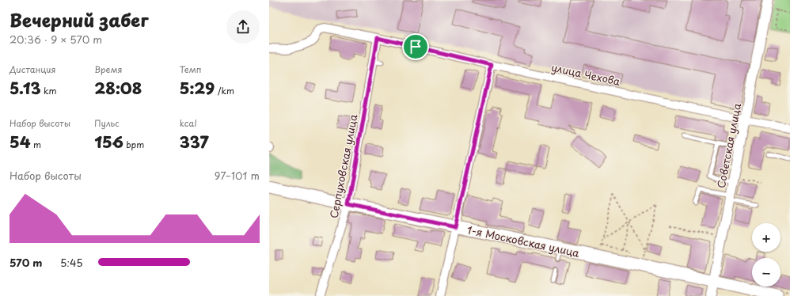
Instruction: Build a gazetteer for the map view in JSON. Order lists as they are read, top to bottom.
{
  "streets": {
    "main road": ["1-я Московская улица"],
    "street": ["улица Чехова", "Советская улица", "Серпуховская улица"]
  },
  "crossings": [
    ["улица Чехова", "Советская улица"],
    ["улица Чехова", "Серпуховская улица"],
    ["Советская улица", "1-я Московская улица"],
    ["Серпуховская улица", "1-я Московская улица"]
  ],
  "page": {
    "heading": ["Вечерний забег", "20:36 · 9 × 570 m"],
    "stats": [
      ["Дистанция", "5.13 km"],
      ["Время", "28:08"],
      ["Темп", "5:29 /km"],
      ["Набор высоты", "54 m"],
      ["Пульс", "156 bpm"],
      ["kcal", "337"]
    ],
    "chart": ["Набор высоты", "97–101 m"],
    "map_buttons": ["+", "−"],
    "list": [
      {
        "name": "570 m",
        "note": "5:45"
      }
    ]
  }
}
